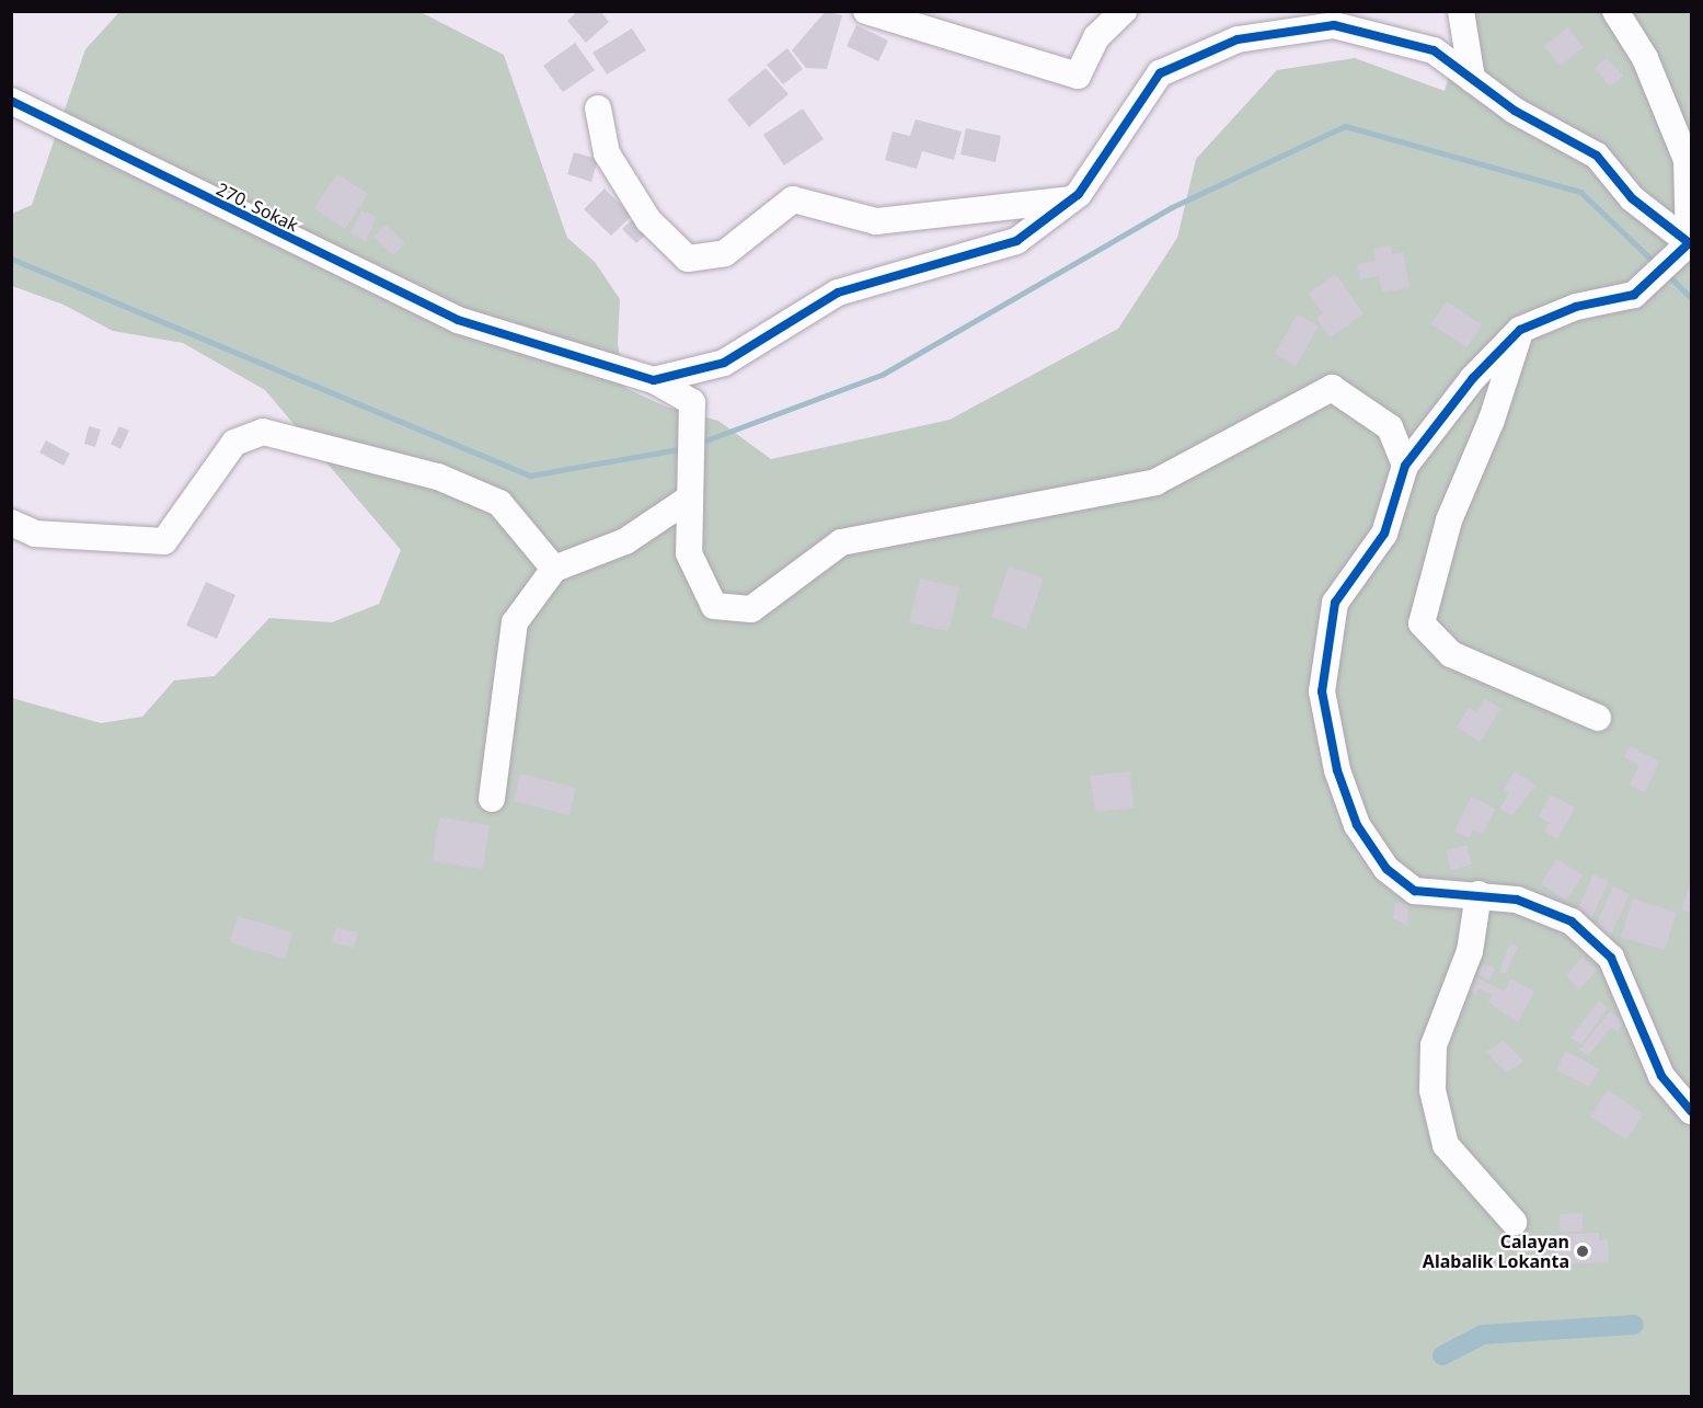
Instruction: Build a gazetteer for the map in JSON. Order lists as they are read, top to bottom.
{
  "streets": {
    "street": ["270. Sokak"]
  },
  "places": ["Calayan Alabalik Lokanta"]
}
